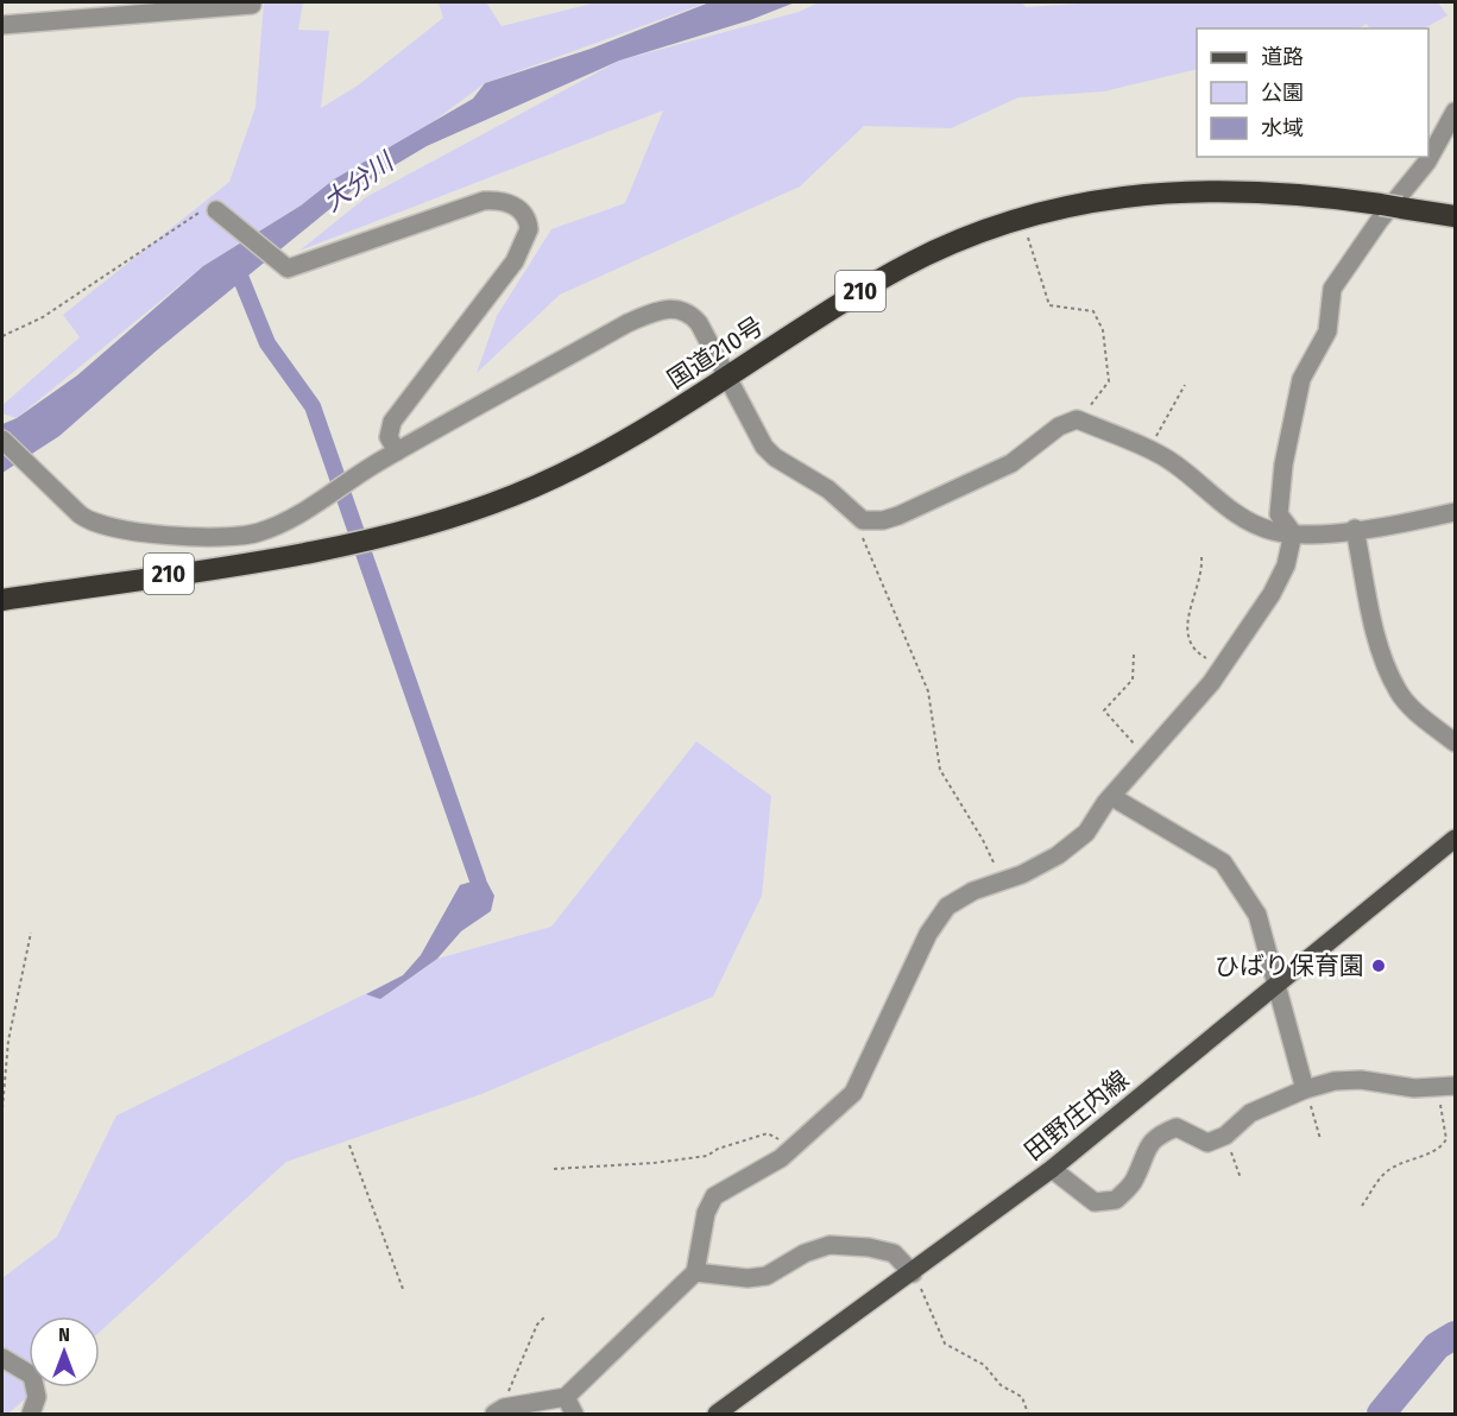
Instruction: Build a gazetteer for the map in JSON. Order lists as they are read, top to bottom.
{
  "streets": {
    "highway": ["210", "国道210号"],
    "main road": ["田野庄内線"]
  },
  "water": ["大分川"],
  "places": ["ひばり保育園"],
  "legend": ["道路", "公園", "水域"],
  "north": "top"
}
